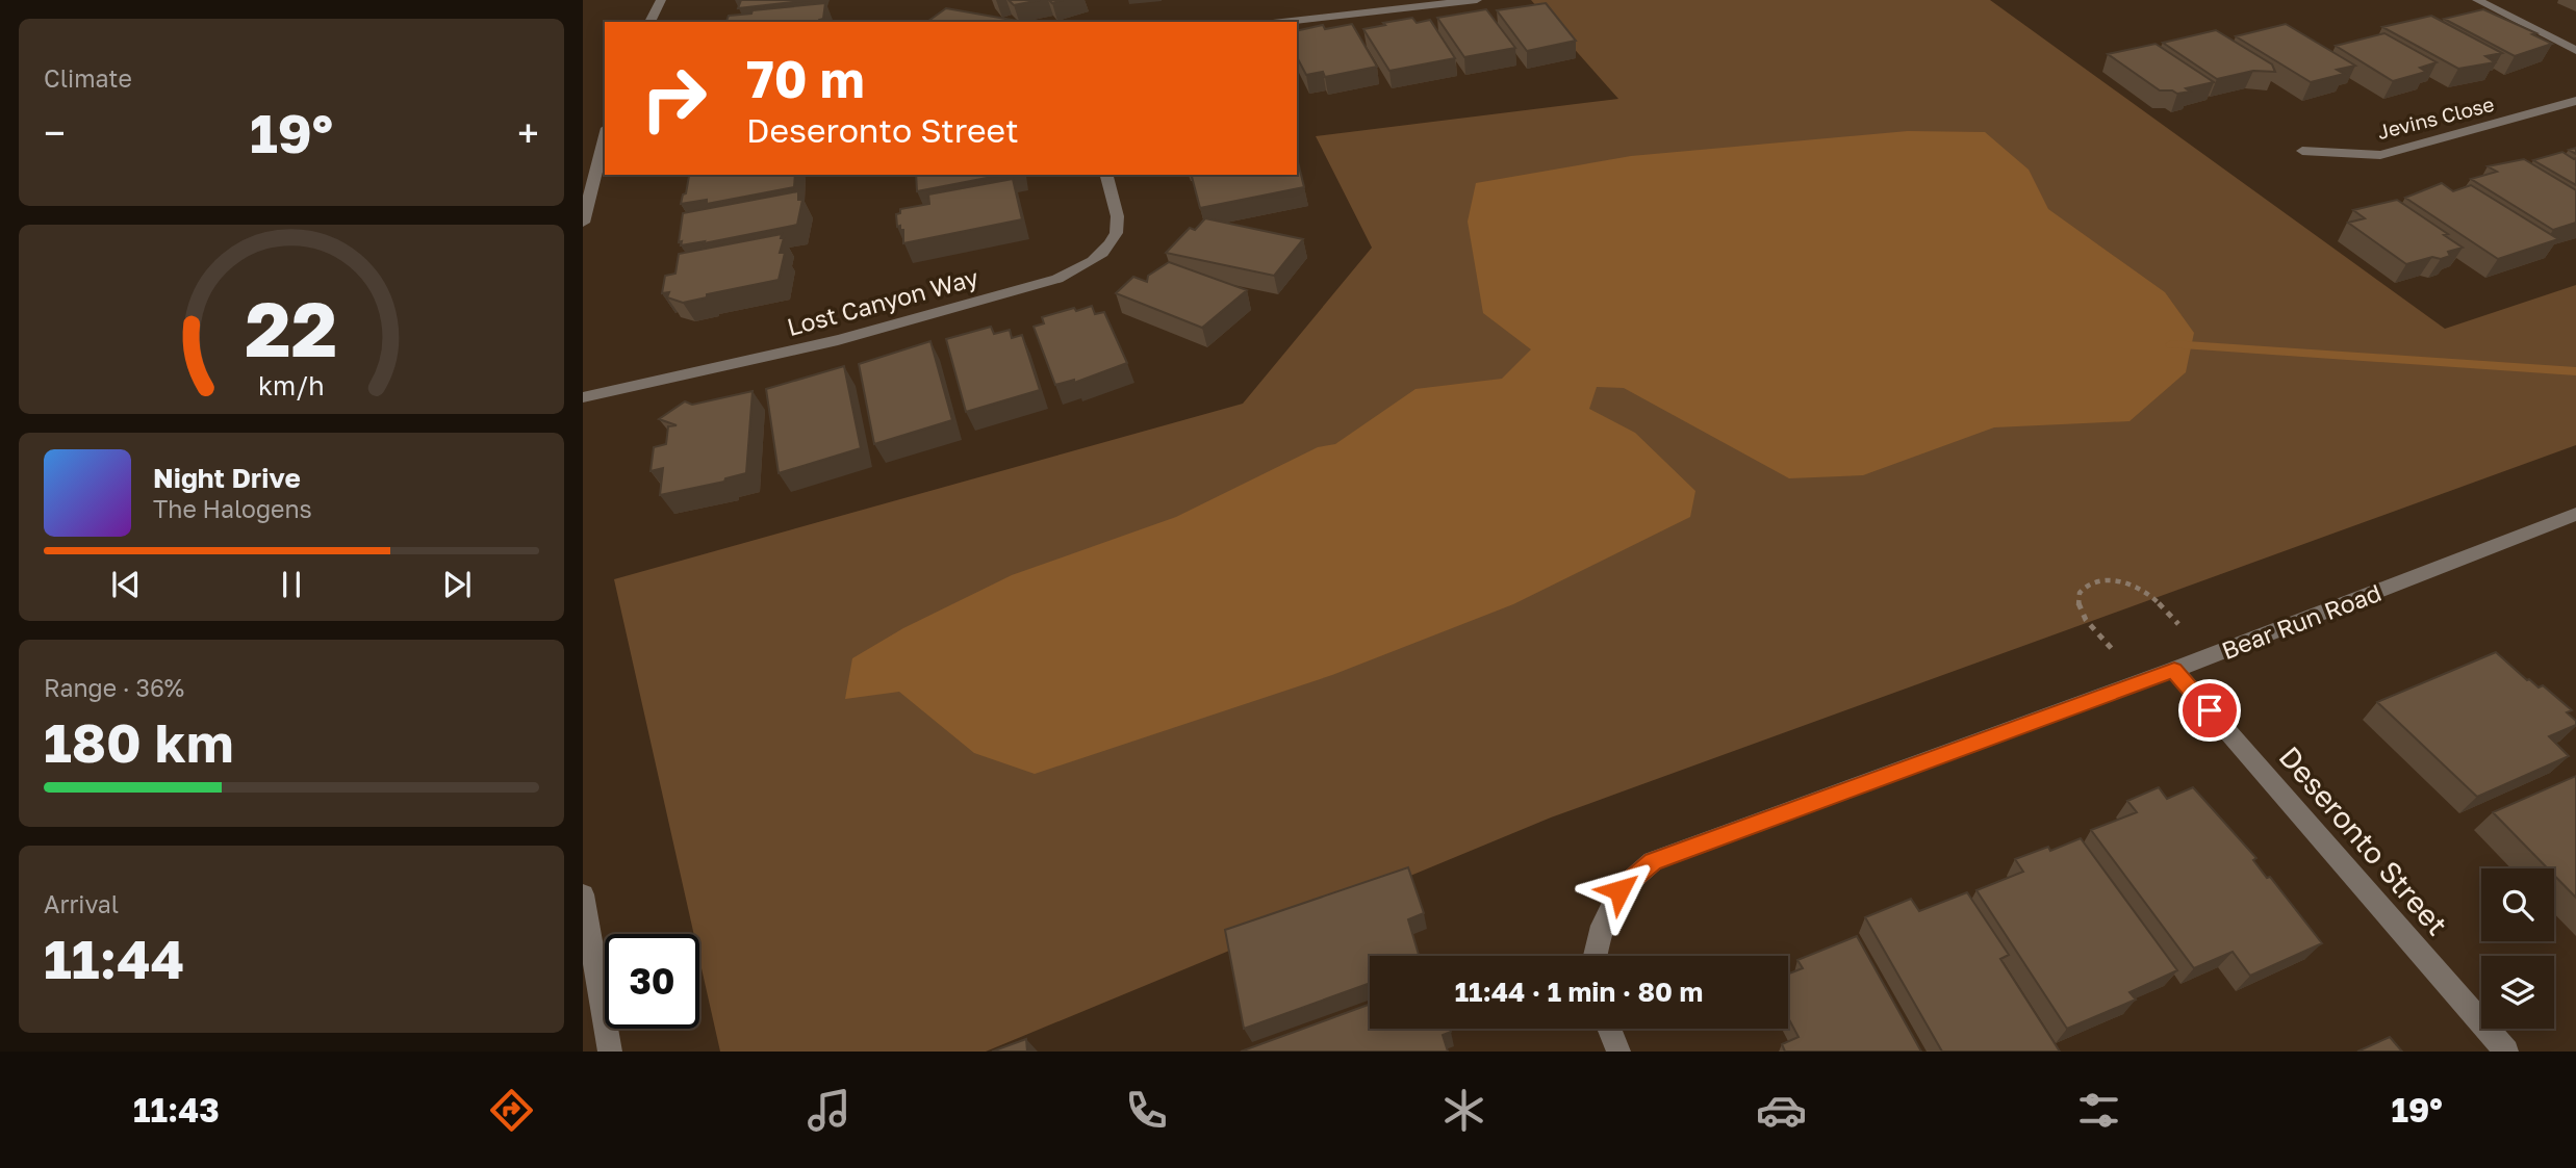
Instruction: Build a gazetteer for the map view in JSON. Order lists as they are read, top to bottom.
{
  "streets": {
    "street": [
      "Jevins Close",
      "Lost Canyon Way",
      "Bear Run Road",
      "Deseronto Street"
    ]
  },
  "crossings": [
    ["Bear Run Road", "Deseronto Street"]
  ],
  "page": {
    "tile": [
      "Climate",
      ["Range · 36%", "180 km"],
      ["Arrival", "11:44"]
    ],
    "turn": ["70 m", "Deseronto Street"],
    "heat": ["−", "19°", "+"],
    "song": ["Night Drive", "The Halogens"],
    "limit": "30",
    "trip": "11:44 · 1 min · 80 m",
    "tabs": ["11:43", "19°"],
    "gauge": ["22", "km/h"]
  }
}
